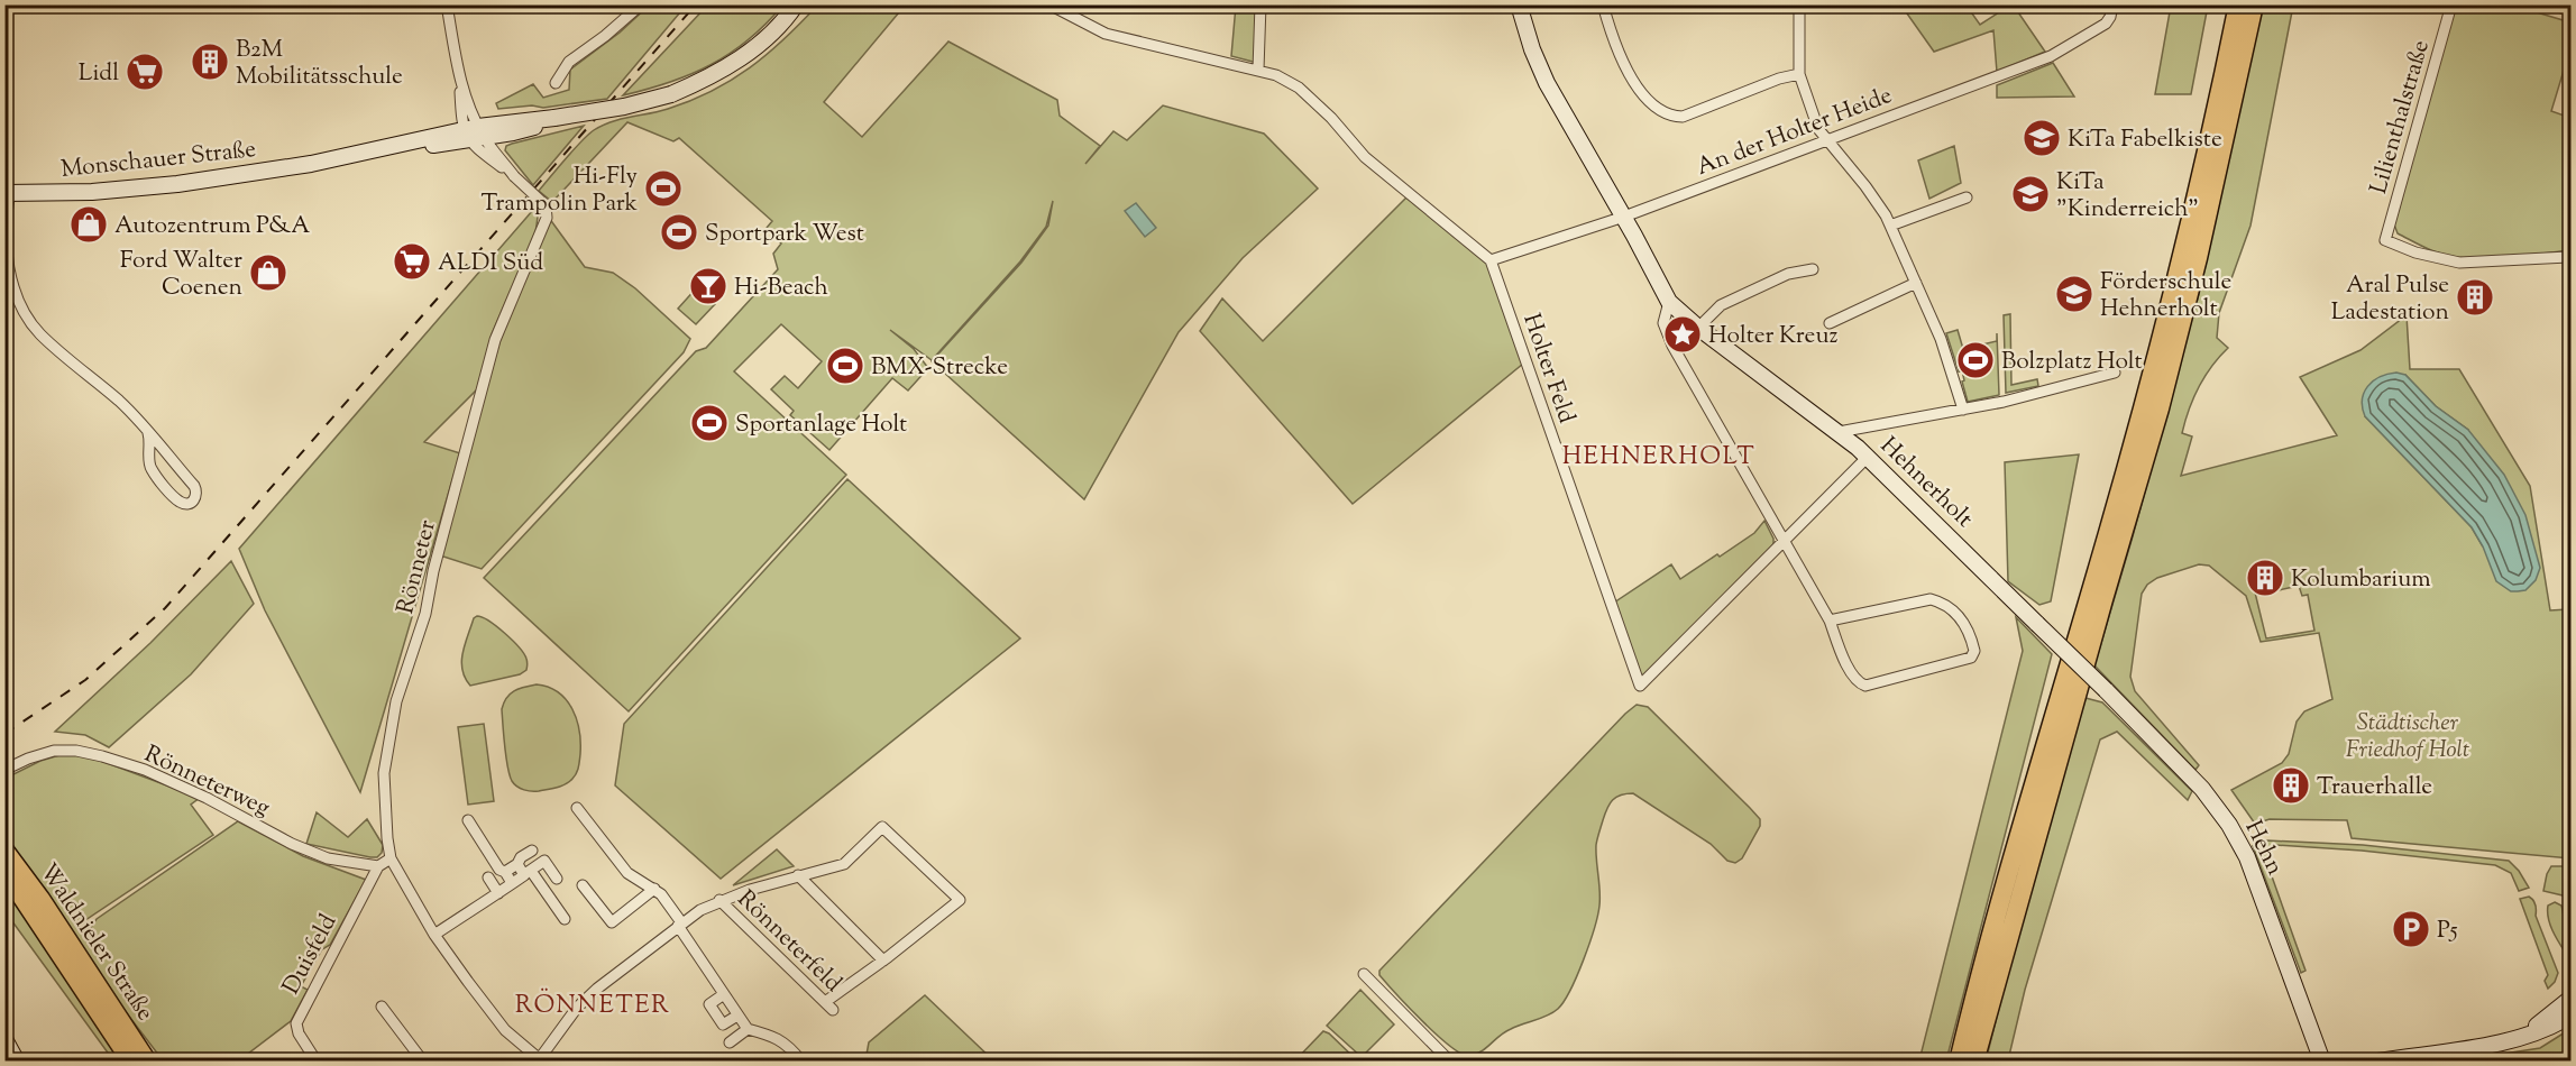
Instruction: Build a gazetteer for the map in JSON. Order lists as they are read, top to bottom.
{
  "streets": {
    "highway": ["Waldnieler Straße"],
    "street": [
      "Lilienthalstraße",
      "An der Holter Heide",
      "Monschauer Straße",
      "Holter Feld",
      "Hehnerholt",
      "Rönneter",
      "Rönneterweg",
      "Hehn",
      "Rönneterfeld",
      "Duisfeld"
    ]
  },
  "crossings": [
    ["An der Holter Heide", "Holter Feld"],
    ["An der Holter Heide", "Hehnerholt"],
    ["Monschauer Straße", "Rönneter"],
    ["Hehnerholt", "Hehn"],
    ["Rönneterweg", "Duisfeld"]
  ],
  "districts": ["HEHNERHOLT", "RÖNNETER"],
  "parks": ["Städtischer Friedhof Holt"],
  "places": {
    "building": [
      "B2M Mobilitätsschule",
      "Aral Pulse Ladestation",
      "Kolumbarium",
      "Trauerhalle"
    ],
    "supermarket": ["Lidl", "ALDI Süd"],
    "school or university": ["KiTa Fabelkiste", "KiTa \"Kinderreich\"", "Förderschule Hehnerholt"],
    "sports": [
      "Hi-Fly Trampolin Park",
      "Sportpark West",
      "Bolzplatz Holt",
      "BMX-Strecke",
      "Sportanlage Holt"
    ],
    "shop": ["Autozentrum P&A", "Ford Walter Coenen"],
    "bar": ["Hi-Beach"],
    "place": ["Holter Kreuz"],
    "parking": ["P5"]
  }
}
